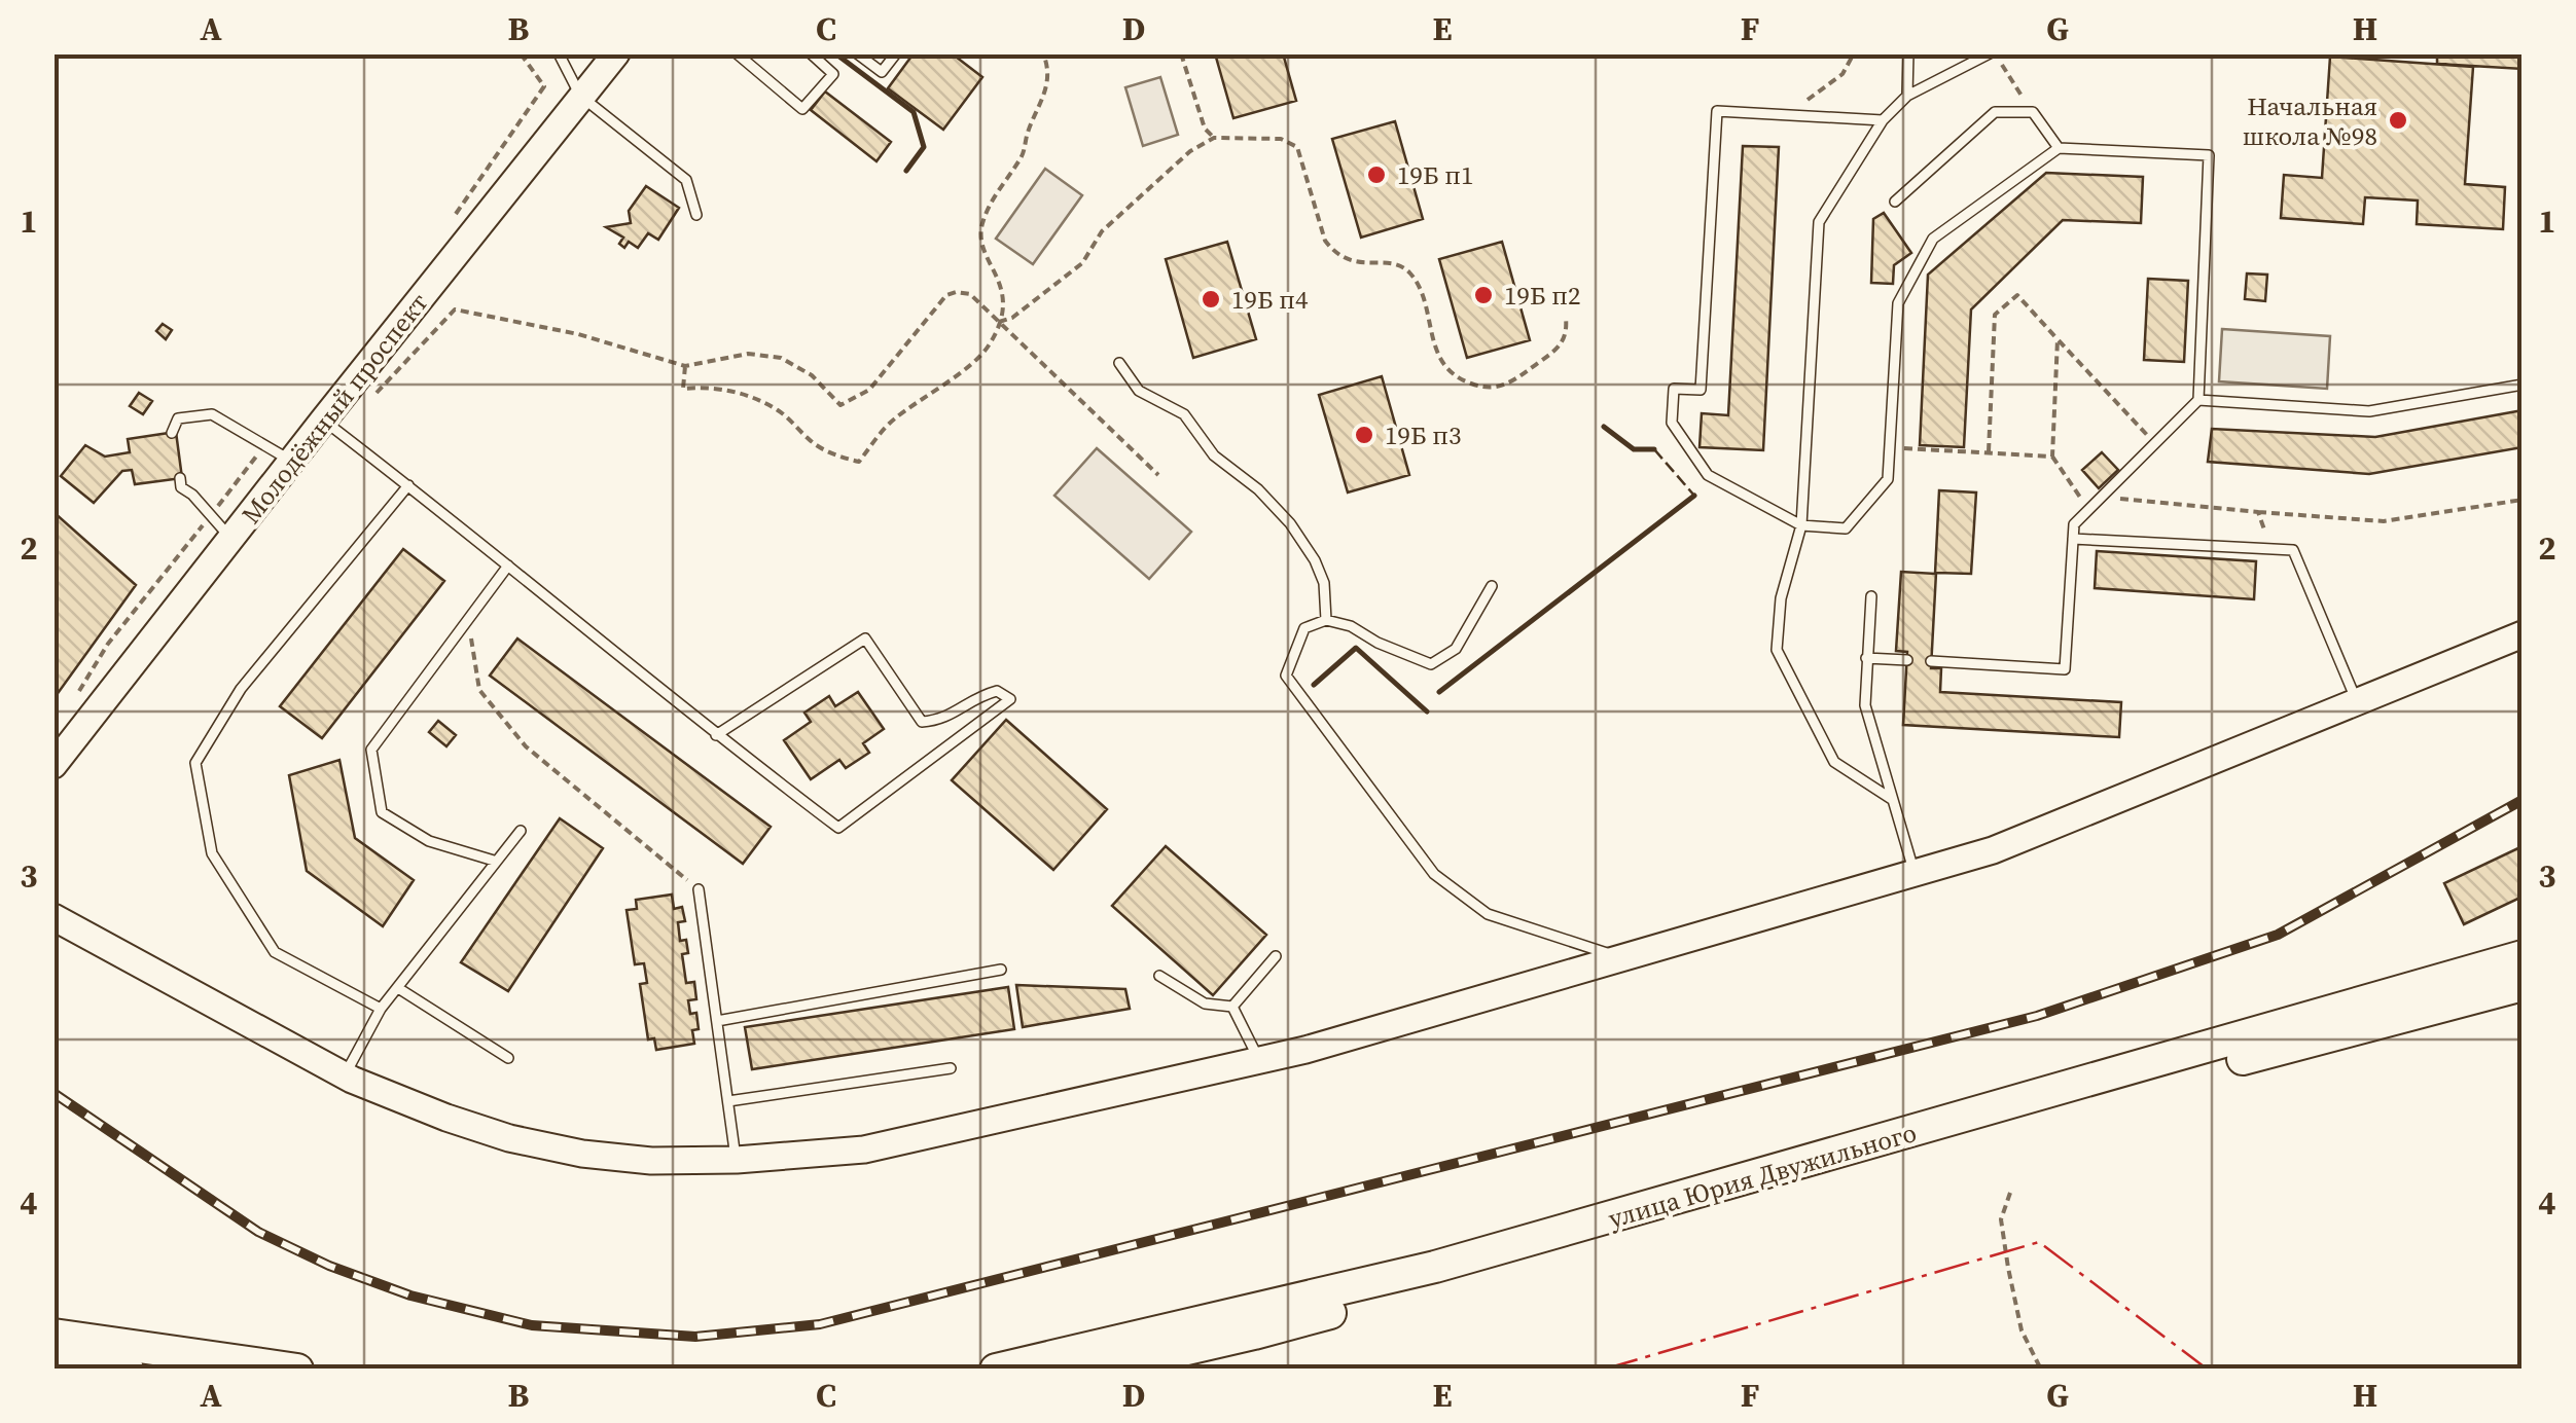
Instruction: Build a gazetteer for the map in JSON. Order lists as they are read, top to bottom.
{
  "streets": {
    "main road": ["улица Юрия Двужильного"],
    "street": ["Молодёжный проспект"]
  },
  "places": [
    "Начальная школа №98",
    "19Б п1",
    "19Б п2",
    "19Б п4",
    "19Б п3"
  ],
  "grid": {
    "columns": [
      "A",
      "B",
      "C",
      "D",
      "E",
      "F",
      "G",
      "H"
    ],
    "rows": [
      "1",
      "2",
      "3",
      "4"
    ]
  }
}
